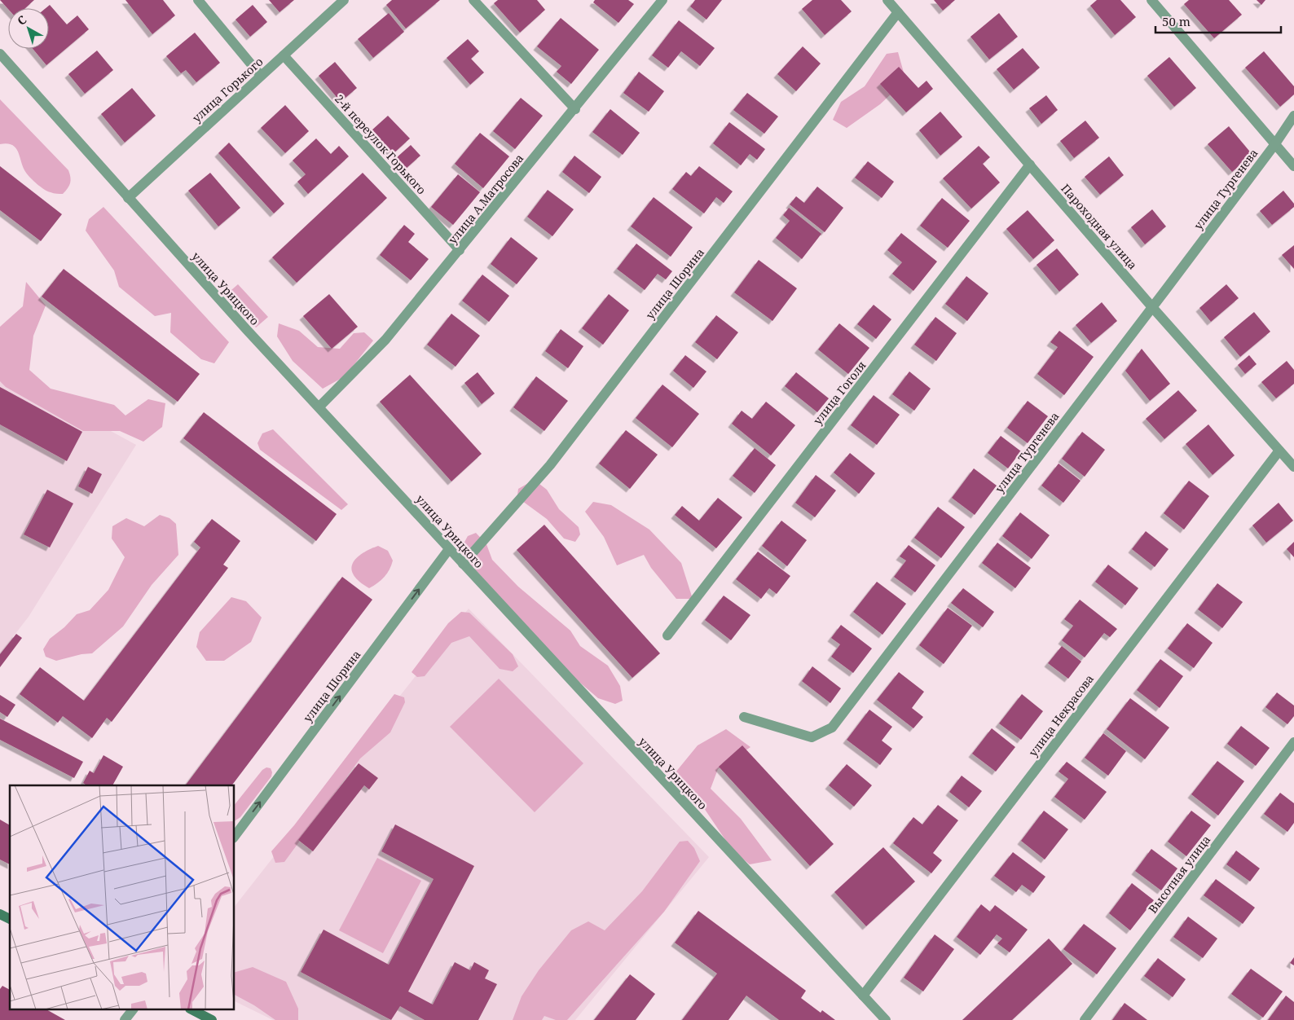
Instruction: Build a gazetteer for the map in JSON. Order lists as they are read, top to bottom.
{
  "streets": {
    "street": [
      "улица Горького",
      "2-й переулок Горького",
      "улица Тургенева",
      "улица А.Матросова",
      "Пароходная улица",
      "улица Шорина",
      "улица Урицкого",
      "улица Гоголя",
      "улица Некрасова",
      "Высотная улица"
    ]
  },
  "crossings": [
    ["улица Горького", "2-й переулок Горького"],
    ["улица Горького", "улица Урицкого"],
    ["2-й переулок Горького", "улица А.Матросова"],
    ["улица Тургенева", "Пароходная улица"],
    ["улица А.Матросова", "улица Урицкого"],
    ["Пароходная улица", "улица Шорина"],
    ["Пароходная улица", "улица Гоголя"],
    ["Пароходная улица", "улица Некрасова"],
    ["улица Шорина", "улица Урицкого"],
    ["улица Урицкого", "улица Некрасова"]
  ],
  "scale_bar": "50 m",
  "north": "top left"
}
